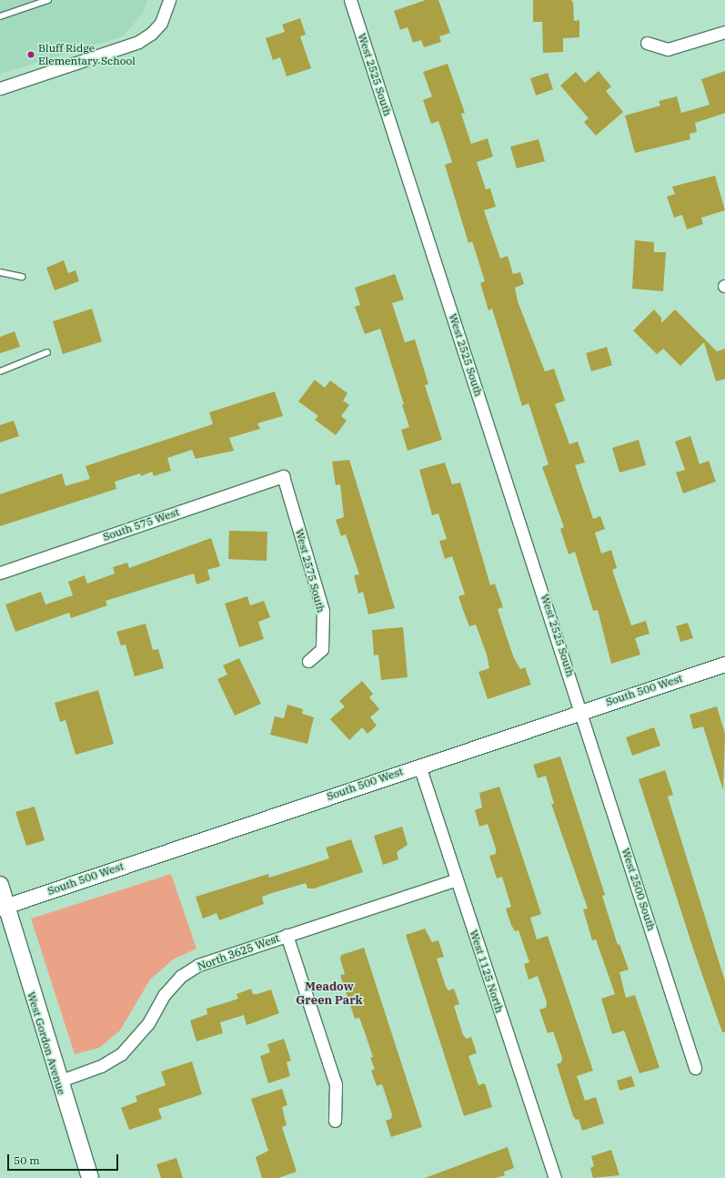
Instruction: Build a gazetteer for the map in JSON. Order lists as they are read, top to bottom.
{
  "streets": {
    "main road": ["West Gordon Avenue"],
    "street": [
      "West 2525 South",
      "South 575 West",
      "West 2575 South",
      "South 500 West",
      "West 2500 South",
      "North 3625 West",
      "West 1125 North"
    ]
  },
  "crossings": [
    ["West 2525 South", "South 500 West"],
    ["West 2525 South", "West 2500 South"],
    ["South 575 West", "West 2575 South"],
    ["South 500 West", "West 2500 South"],
    ["South 500 West", "West 1125 North"],
    ["South 500 West", "West Gordon Avenue"],
    ["North 3625 West", "West 1125 North"],
    ["North 3625 West", "West Gordon Avenue"]
  ],
  "districts": ["Meadow Green Park"],
  "places": ["Bluff Ridge Elementary School"],
  "scale_bar": "50 m"
}
